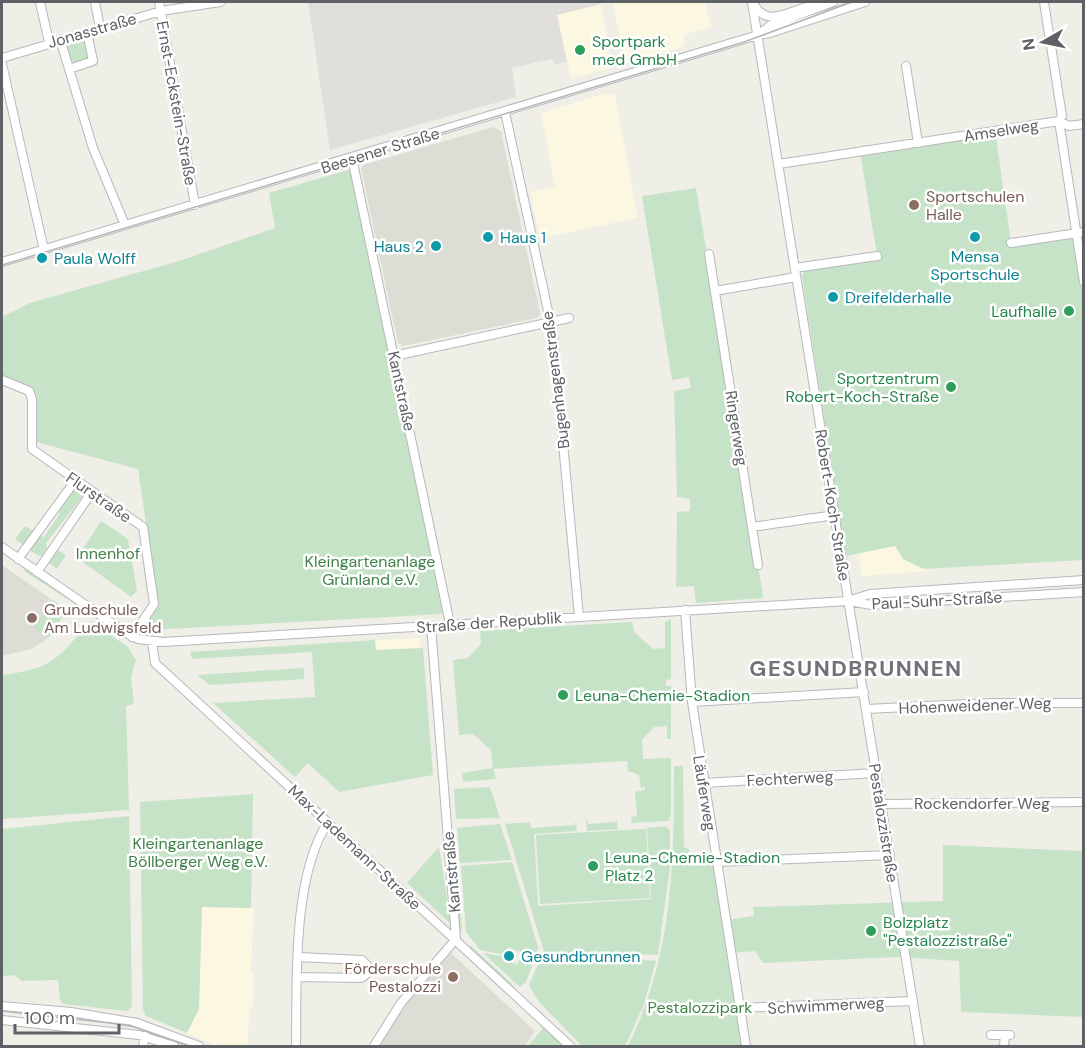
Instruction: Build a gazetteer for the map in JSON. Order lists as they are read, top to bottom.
{
  "streets": {
    "street": [
      "Jonasstraße",
      "Ernst-Eckstein-Straße",
      "Amselweg",
      "Beesener Straße",
      "Bugenhagenstraße",
      "Kantstraße",
      "Ringerweg",
      "Flurstraße",
      "Robert-Koch-Straße",
      "Paul-Suhr-Straße",
      "Straße der Republik",
      "Hohenweidener Weg",
      "Fechterweg",
      "Läuferweg",
      "Rockendorfer Weg",
      "Pestalozzistraße",
      "Max-Lademann-Straße",
      "Schwimmerweg"
    ]
  },
  "crossings": [
    ["Jonasstraße", "Ernst-Eckstein-Straße"],
    ["Ernst-Eckstein-Straße", "Beesener Straße"],
    ["Amselweg", "Robert-Koch-Straße"],
    ["Beesener Straße", "Bugenhagenstraße"],
    ["Beesener Straße", "Kantstraße"],
    ["Beesener Straße", "Robert-Koch-Straße"],
    ["Bugenhagenstraße", "Straße der Republik"],
    ["Kantstraße", "Straße der Republik"],
    ["Kantstraße", "Max-Lademann-Straße"],
    ["Flurstraße", "Straße der Republik"],
    ["Robert-Koch-Straße", "Paul-Suhr-Straße"],
    ["Robert-Koch-Straße", "Straße der Republik"],
    ["Robert-Koch-Straße", "Pestalozzistraße"],
    ["Paul-Suhr-Straße", "Straße der Republik"],
    ["Paul-Suhr-Straße", "Pestalozzistraße"],
    ["Straße der Republik", "Läuferweg"],
    ["Straße der Republik", "Pestalozzistraße"],
    ["Straße der Republik", "Max-Lademann-Straße"],
    ["Hohenweidener Weg", "Pestalozzistraße"],
    ["Fechterweg", "Läuferweg"],
    ["Fechterweg", "Pestalozzistraße"],
    ["Läuferweg", "Schwimmerweg"],
    ["Rockendorfer Weg", "Pestalozzistraße"],
    ["Pestalozzistraße", "Schwimmerweg"]
  ],
  "districts": ["GESUNDBRUNNEN"],
  "parks": [
    "Innenhof",
    "Kleingartenanlage Grünland e.V.",
    "Kleingartenanlage Böllberger Weg e.V.",
    "Pestalozzipark"
  ],
  "places": [
    "Sportpark med GmbH",
    "Sportschulen Halle",
    "Haus 1",
    "Mensa Sportschule",
    "Haus 2",
    "Paula Wolff",
    "Dreifelderhalle",
    "Laufhalle",
    "Sportzentrum Robert-Koch-Straße",
    "Grundschule Am Ludwigsfeld",
    "Leuna-Chemie-Stadion",
    "Leuna-Chemie-Stadion Platz 2",
    "Bolzplatz \"Pestalozzistraße\"",
    "Gesundbrunnen",
    "Förderschule Pestalozzi"
  ],
  "scale_bar": "100 m",
  "north": "left"
}
